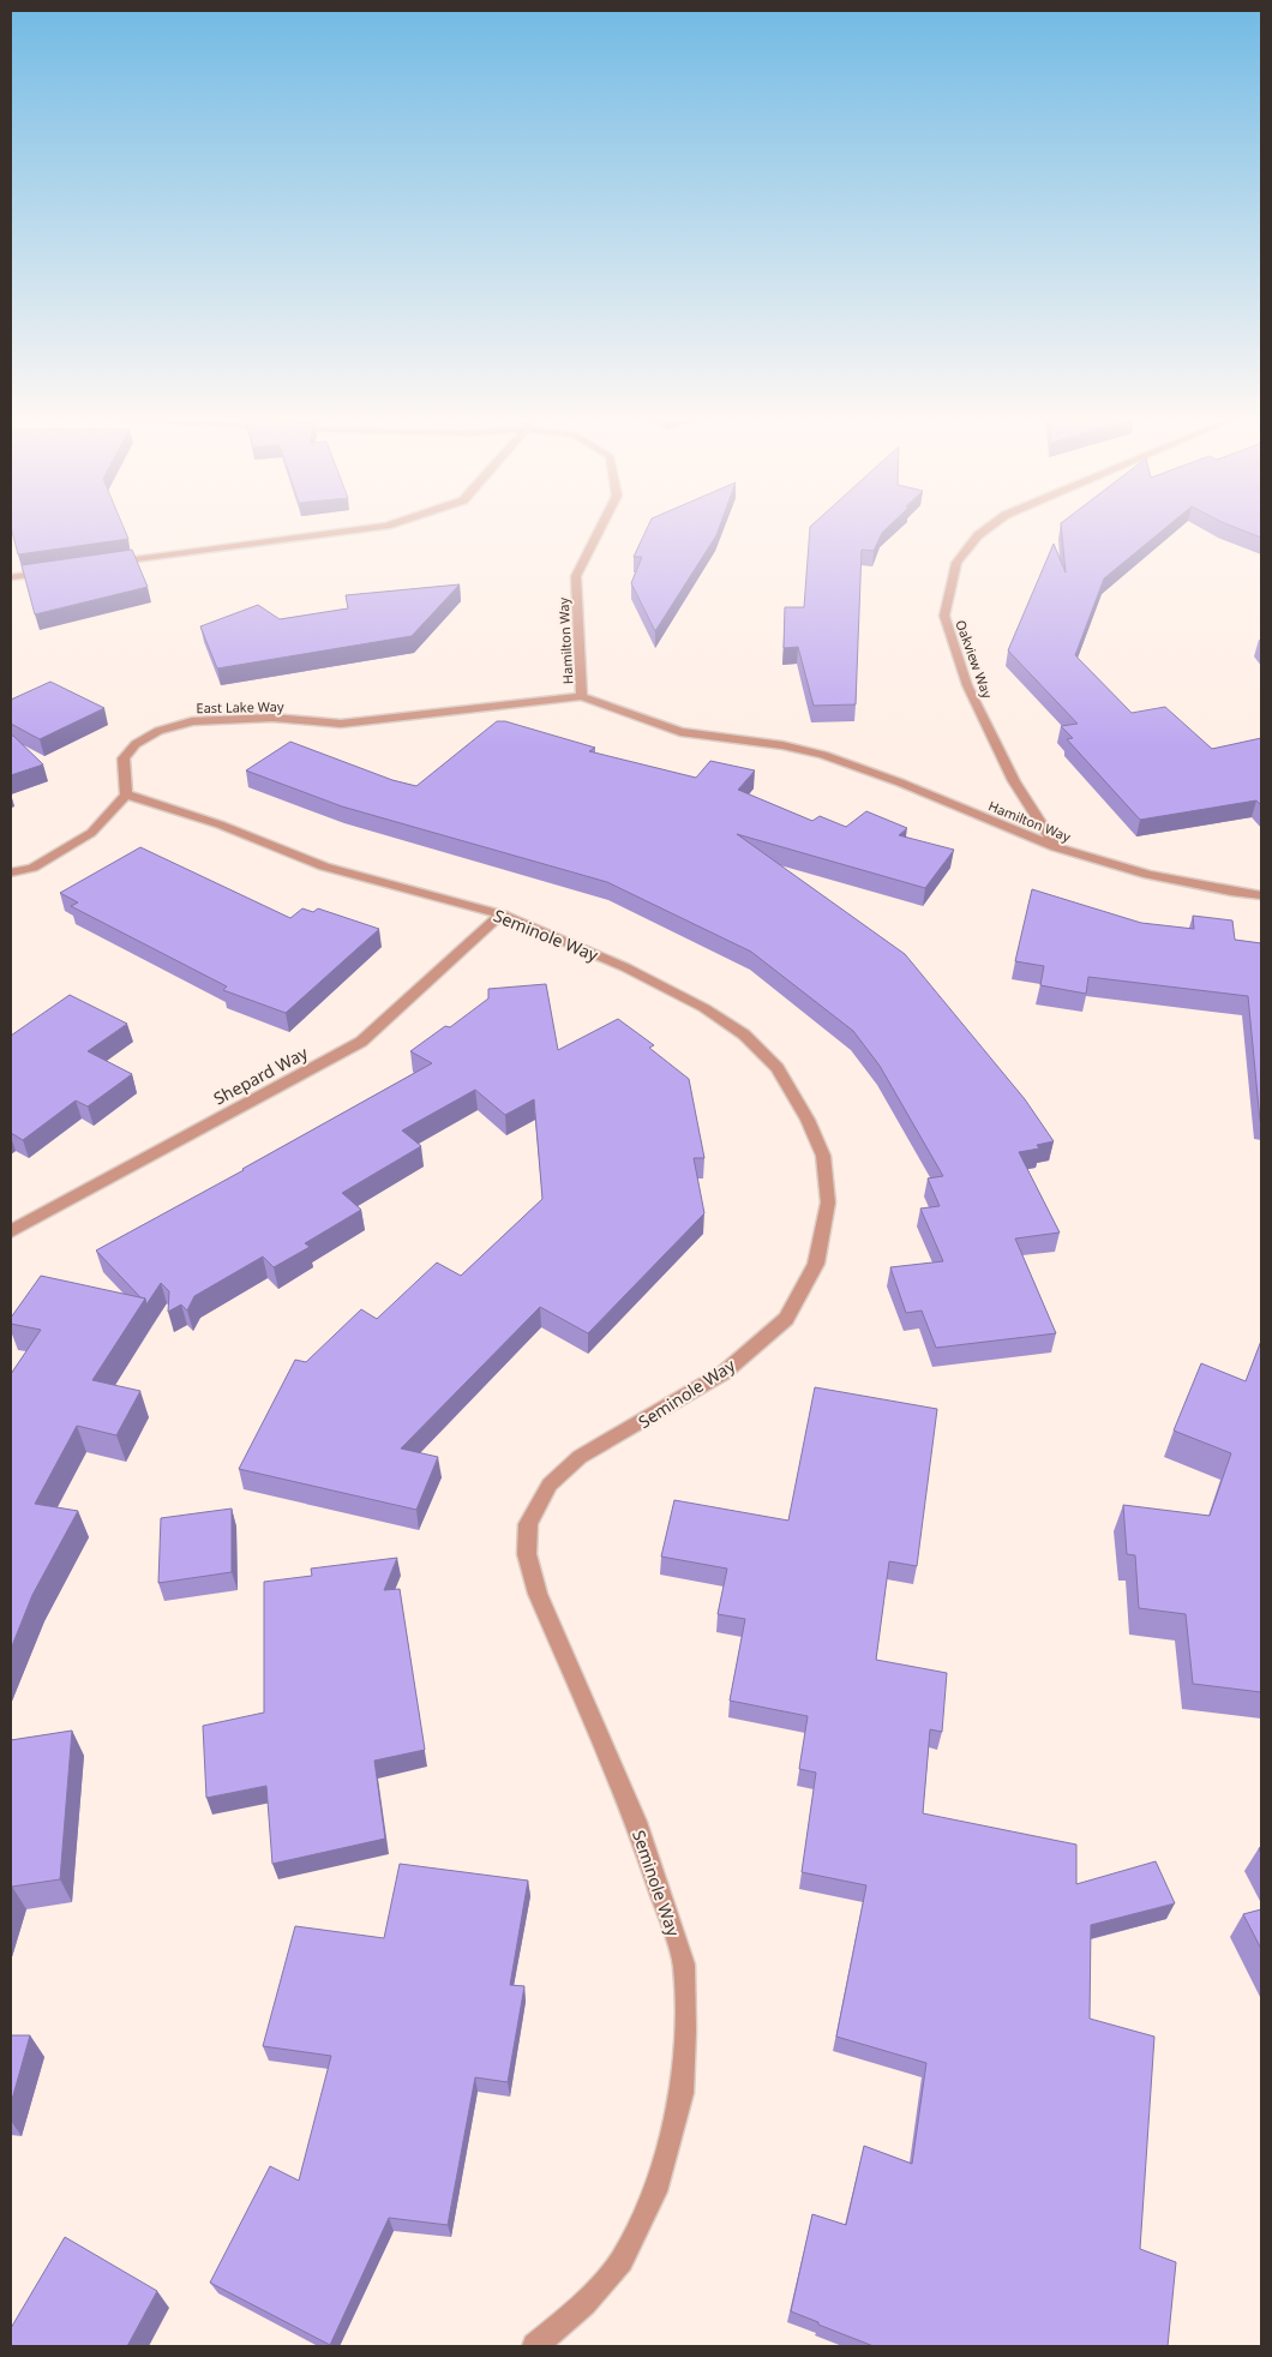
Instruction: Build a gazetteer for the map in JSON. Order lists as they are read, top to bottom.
{
  "streets": {
    "street": [
      "Hamilton Way",
      "Oakview Way",
      "East Lake Way",
      "Seminole Way",
      "Shepard Way"
    ]
  },
  "crossings": [
    ["Hamilton Way", "Oakview Way"],
    ["Hamilton Way", "East Lake Way"],
    ["East Lake Way", "Seminole Way"],
    ["Seminole Way", "Shepard Way"]
  ]
}
